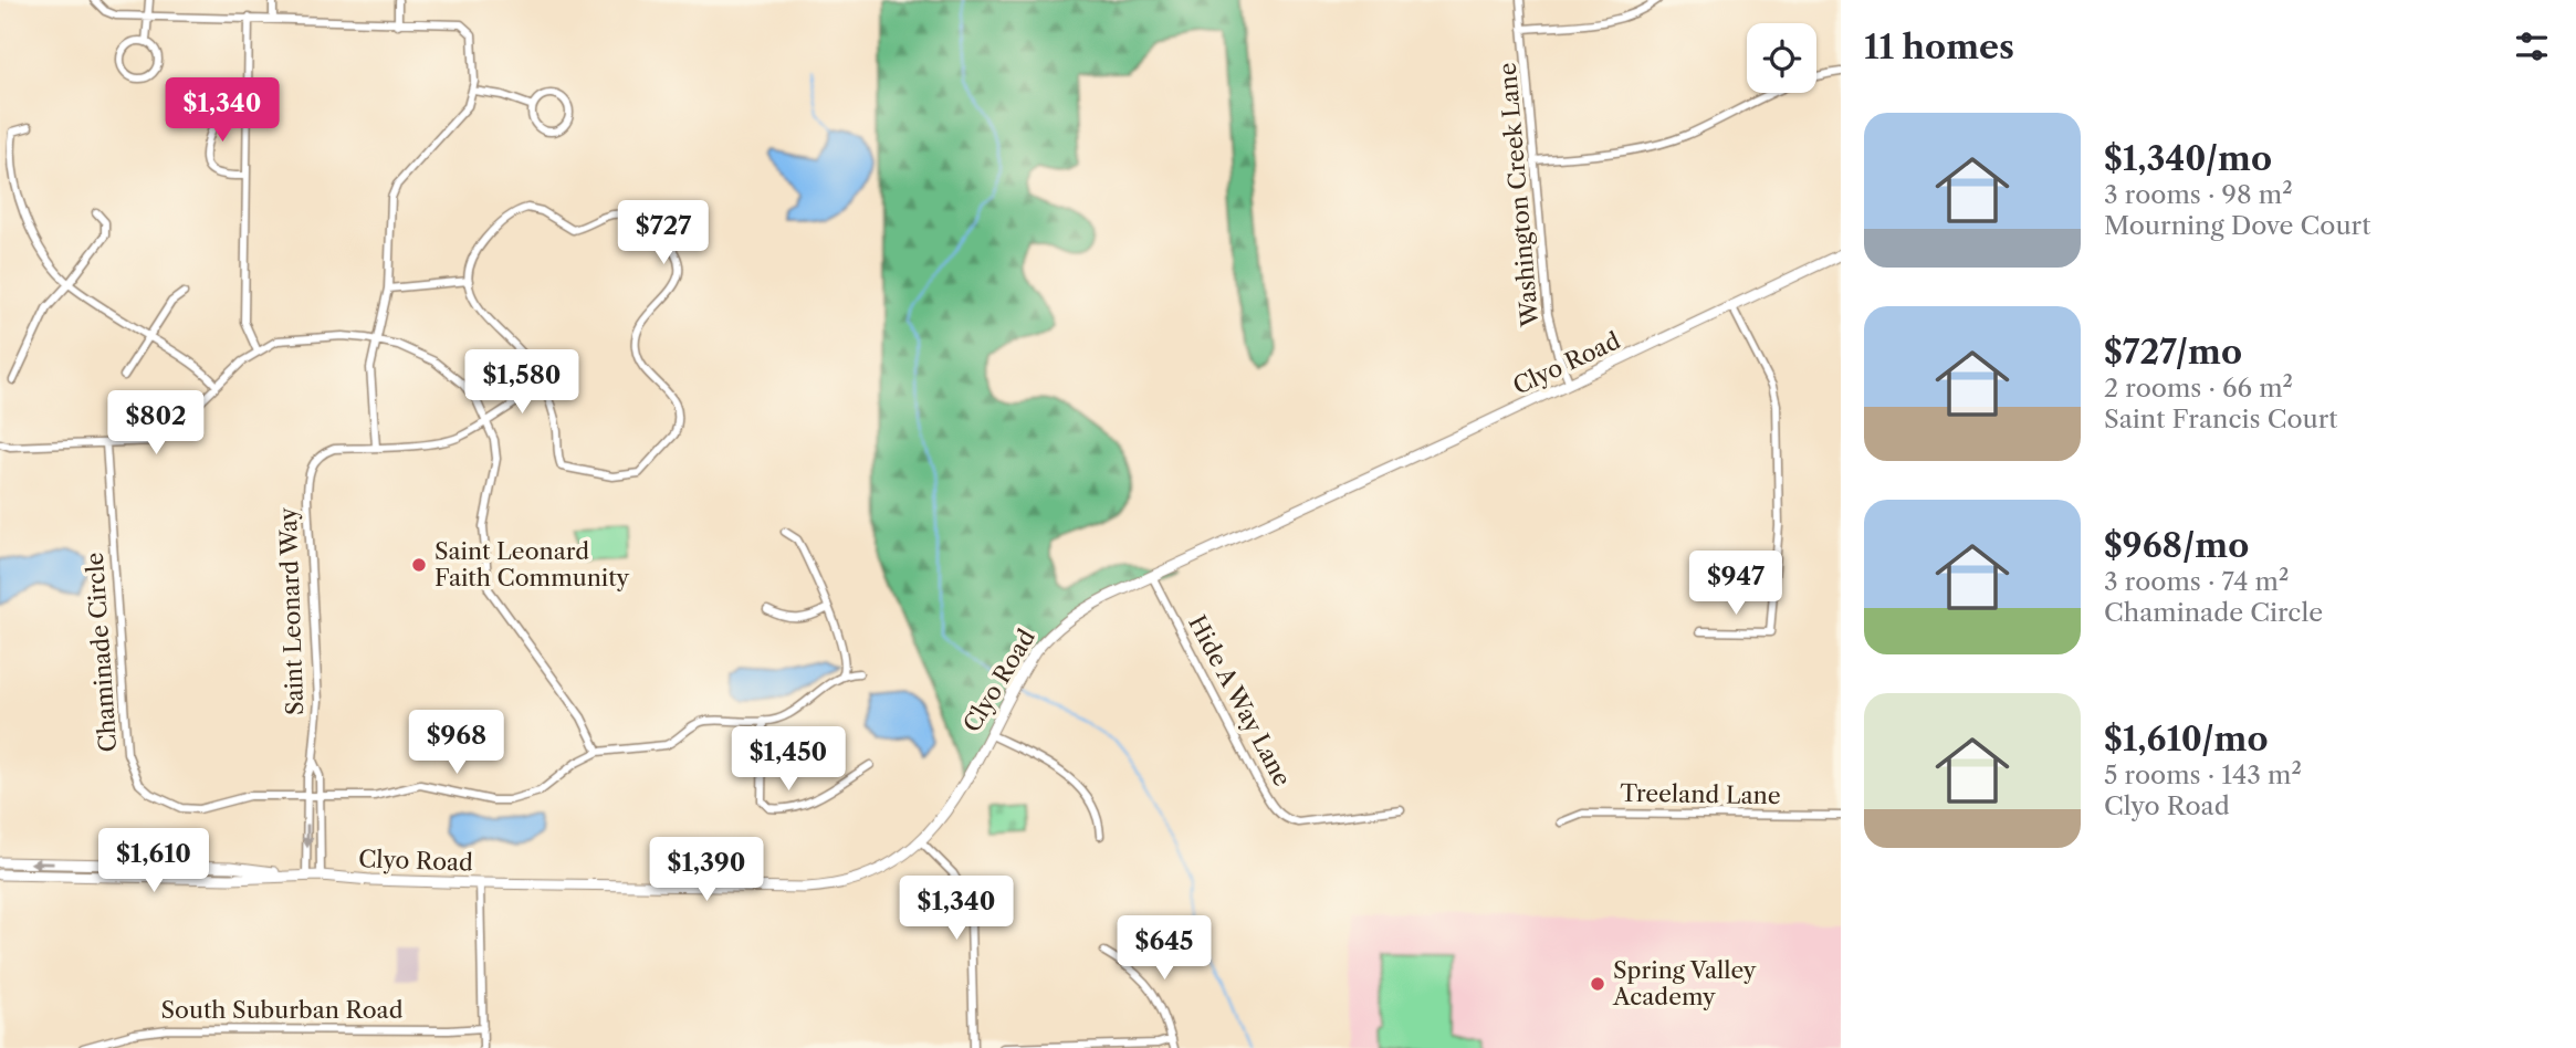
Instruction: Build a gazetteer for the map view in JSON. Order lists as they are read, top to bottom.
{
  "streets": {
    "street": [
      "Washington Creek Lane",
      "Clyo Road",
      "Saint Leonard Way",
      "Chaminade Circle",
      "Hide A Way Lane",
      "Treeland Lane",
      "South Suburban Road"
    ]
  },
  "crossings": [
    ["Washington Creek Lane", "Clyo Road"],
    ["Clyo Road", "Saint Leonard Way"],
    ["Clyo Road", "Hide A Way Lane"],
    ["Saint Leonard Way", "Chaminade Circle"]
  ],
  "places": ["Saint Leonard Faith Community", "Spring Valley Academy"],
  "page": {
    "heading": "11 homes",
    "price": [
      "$1,340",
      "$727",
      "$1,580",
      "$802",
      "$947",
      "$968",
      "$1,450",
      "$1,610",
      "$1,390",
      "$1,340",
      "$645"
    ],
    "list": [
      {
        "name": "$1,340/mo",
        "note": "3 rooms · 98 m² · Mourning Dove Court"
      },
      {
        "name": "$727/mo",
        "note": "2 rooms · 66 m² · Saint Francis Court"
      },
      {
        "name": "$968/mo",
        "note": "3 rooms · 74 m² · Chaminade Circle"
      },
      {
        "name": "$1,610/mo",
        "note": "5 rooms · 143 m² · Clyo Road"
      }
    ]
  }
}
